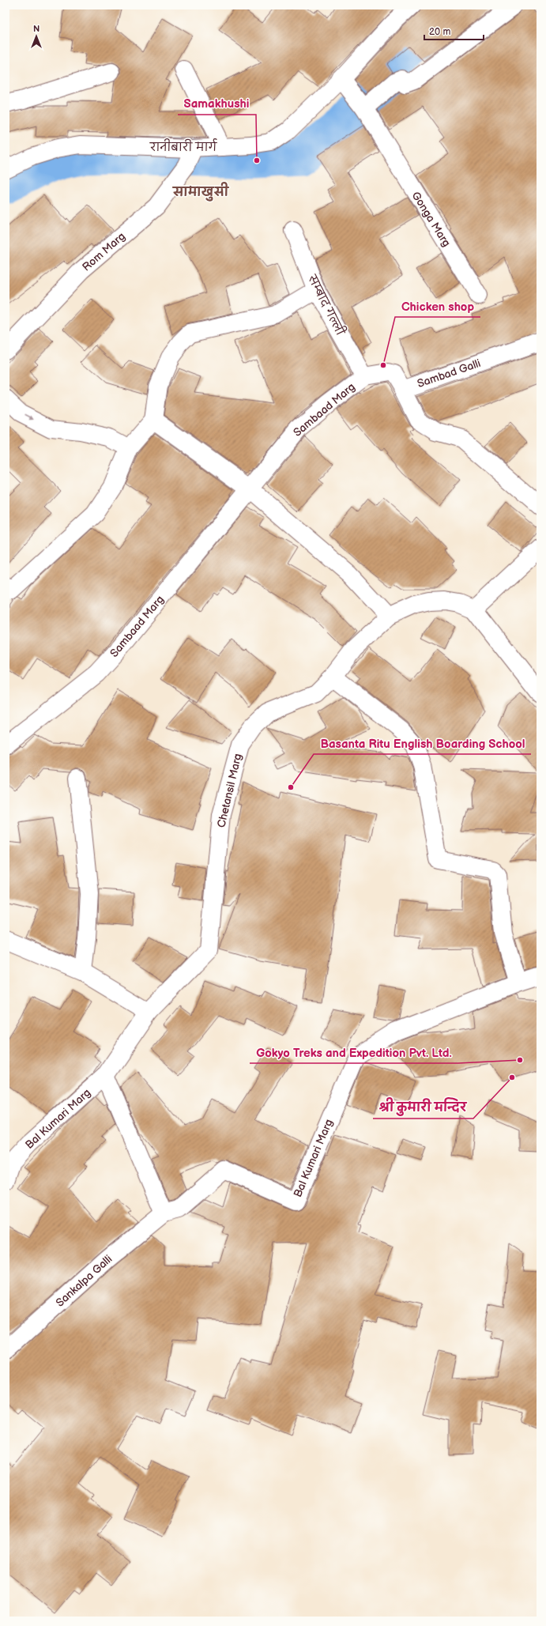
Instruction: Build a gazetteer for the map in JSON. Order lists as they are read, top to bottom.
{
  "streets": {
    "street": [
      "रानीबारी मार्ग",
      "Gonga Marg",
      "Rom Marg",
      "सम्बाद गल्ली",
      "Sambad Galli",
      "Sambaad Marg",
      "Chetansil Marg",
      "Bal Kumari Marg",
      "Sankalpa Galli"
    ]
  },
  "crossings": [
    ["रानीबारी मार्ग", "Gonga Marg"],
    ["रानीबारी मार्ग", "Rom Marg"],
    ["सम्बाद गल्ली", "Sambad Galli"],
    ["सम्बाद गल्ली", "Sambaad Marg"],
    ["Sambad Galli", "Sambaad Marg"],
    ["Chetansil Marg", "Bal Kumari Marg"],
    ["Bal Kumari Marg", "Sankalpa Galli"]
  ],
  "districts": ["सामाखुसी"],
  "places": [
    "Samakhushi",
    "Chicken shop",
    "Basanta Ritu English Boarding School",
    "Gokyo Treks and Expedition Pvt. Ltd.",
    "श्री कुमारी मन्दिर"
  ],
  "scale_bar": "20 m",
  "north": "top"
}
